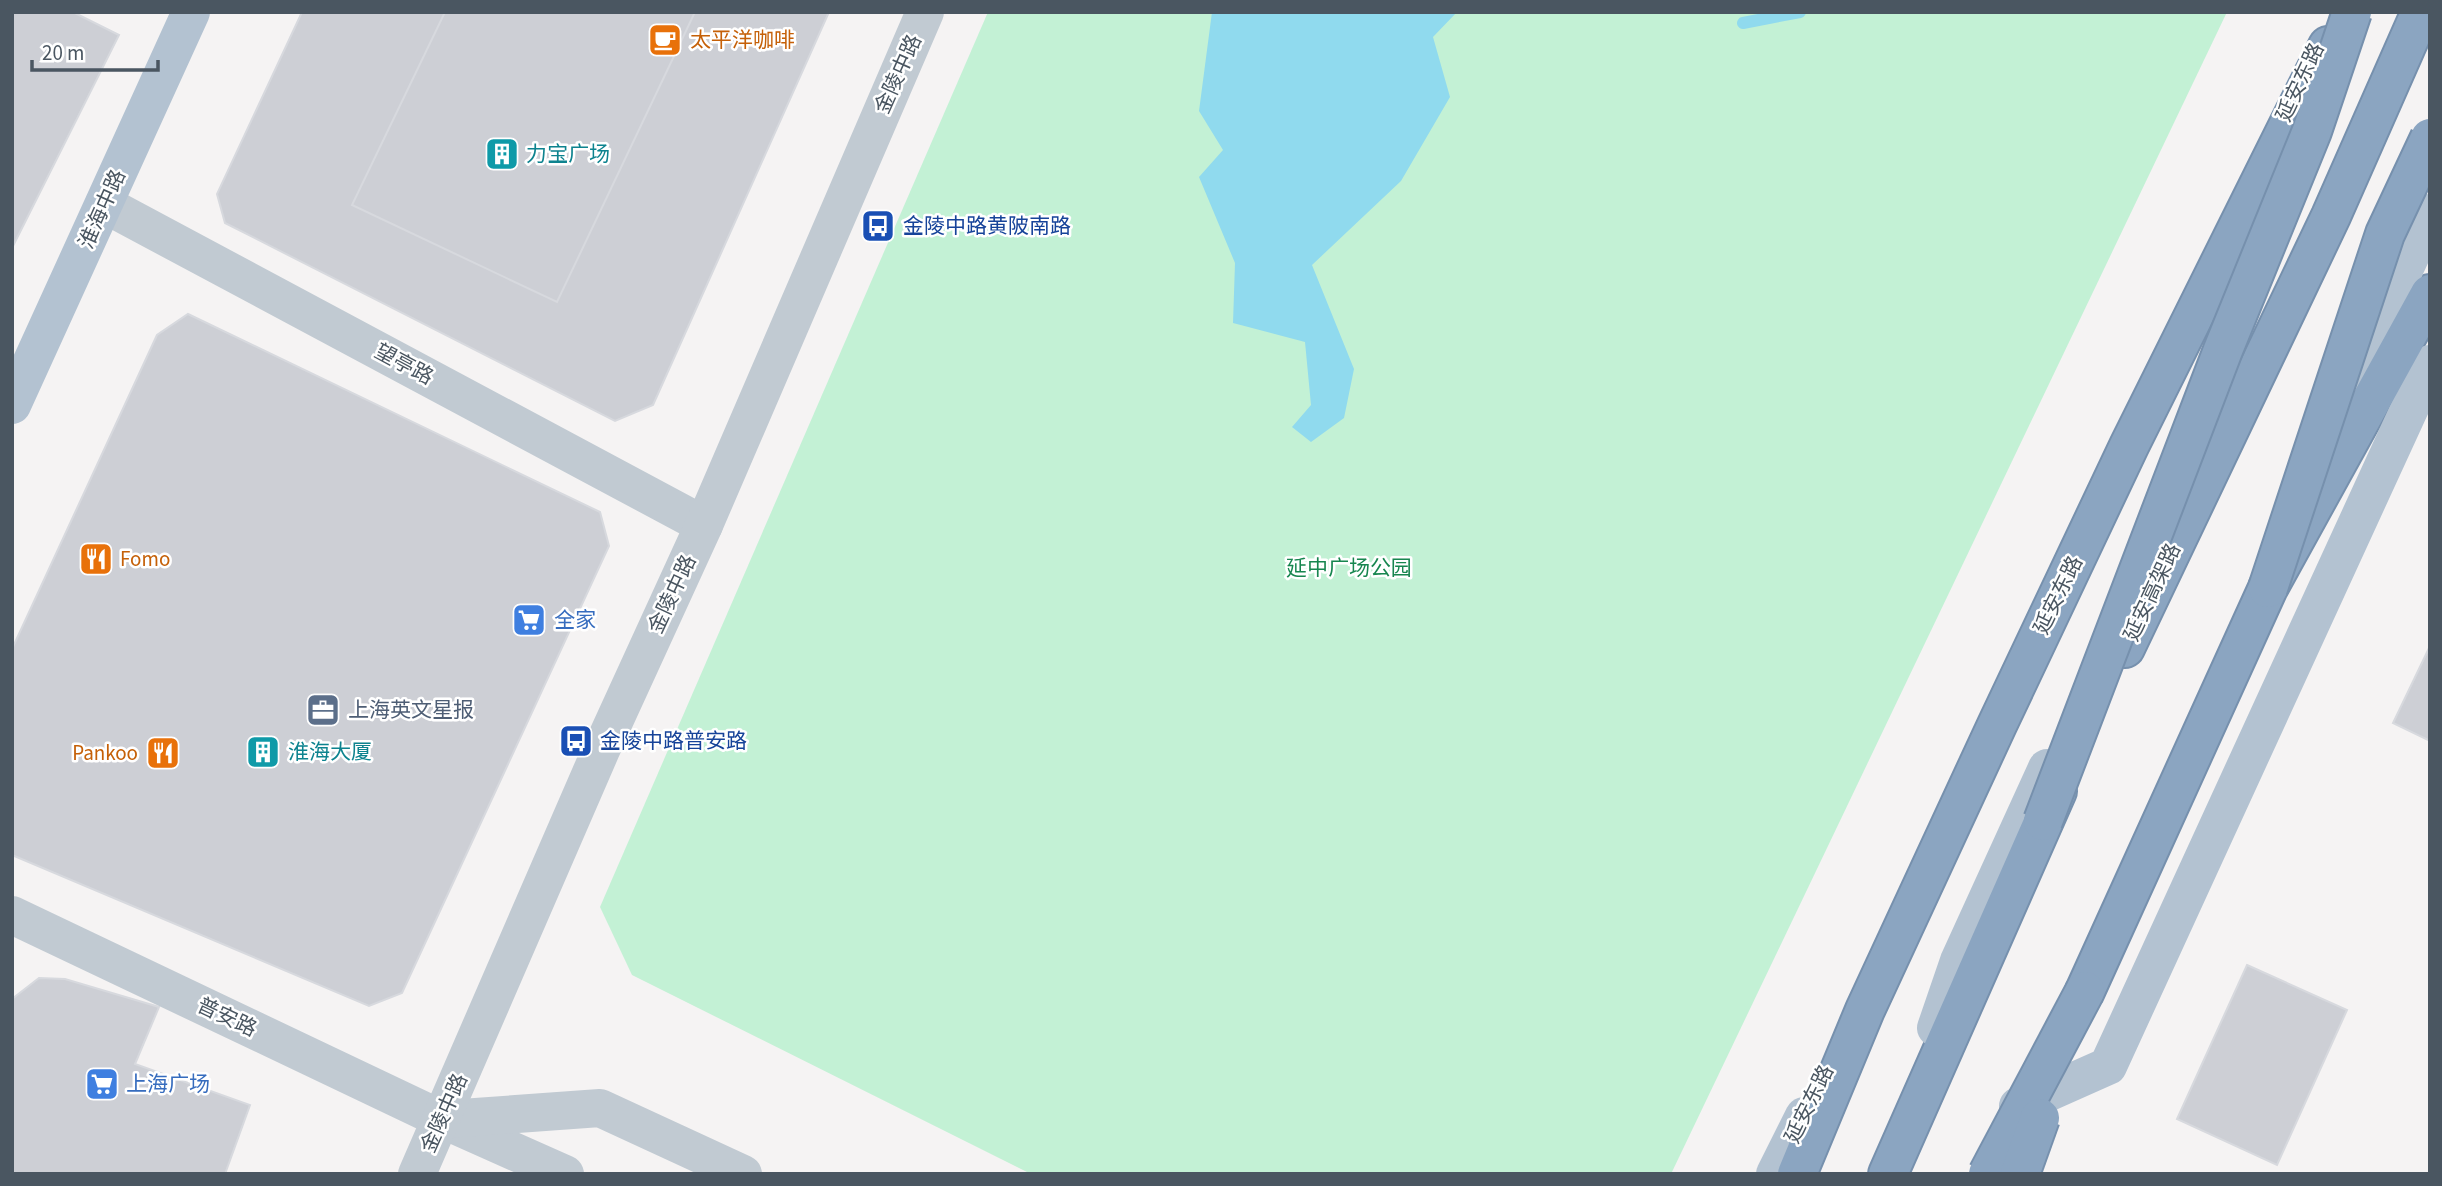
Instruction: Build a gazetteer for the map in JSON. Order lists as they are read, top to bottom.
{
  "streets": {
    "highway": ["延安高架路"],
    "main road": ["延安东路", "淮海中路"],
    "street": ["金陵中路", "望亭路", "普安路"]
  },
  "crossings": [
    ["金陵中路", "望亭路"],
    ["金陵中路", "普安路"],
    ["淮海中路", "望亭路"]
  ],
  "parks": ["延中广场公园"],
  "places": {
    "cafe": ["太平洋咖啡"],
    "building": ["力宝广场", "淮海大厦"],
    "bus stop": ["金陵中路黄陂南路", "金陵中路普安路"],
    "restaurant": ["Fomo", "Pankoo"],
    "supermarket": ["全家", "上海广场"],
    "office": ["上海英文星报"]
  },
  "scale_bar": "20 m"
}
